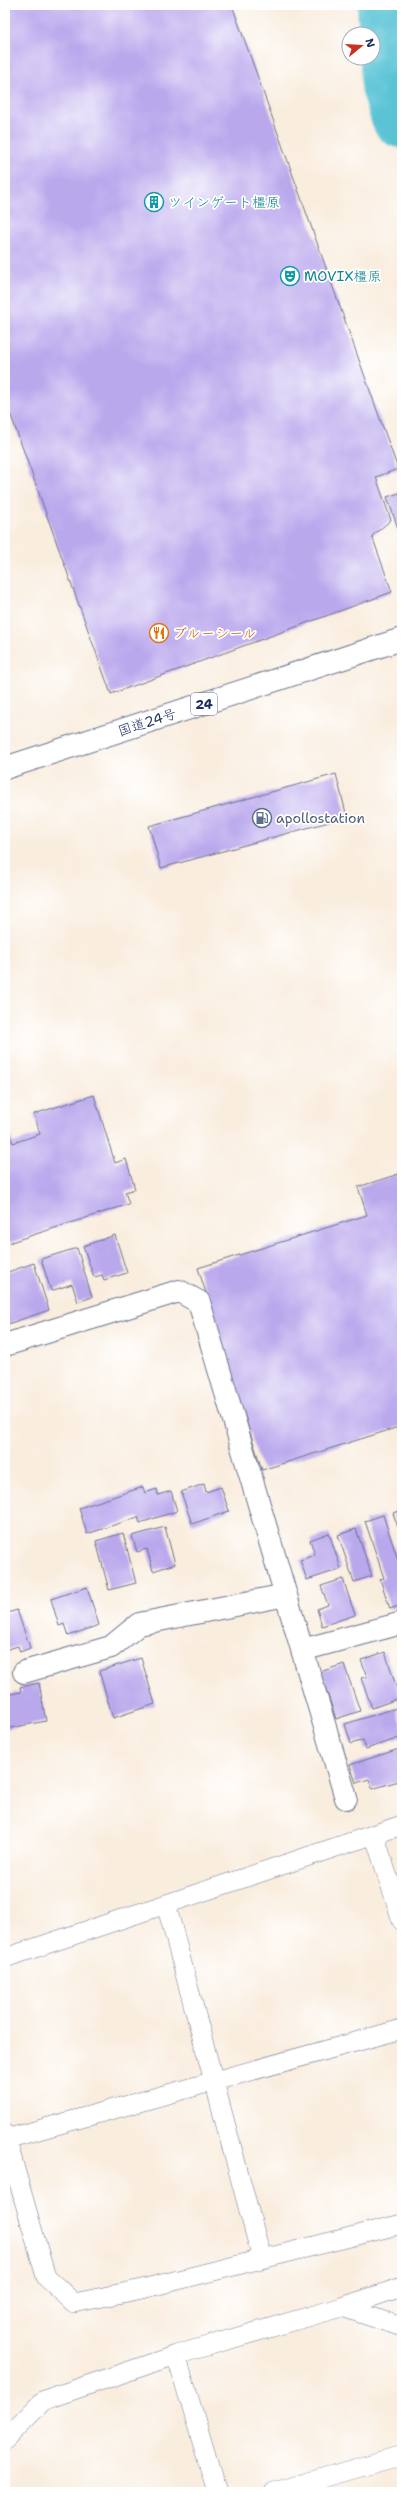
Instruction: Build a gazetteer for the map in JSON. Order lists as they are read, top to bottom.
{
  "streets": {
    "main road": ["24", "国道24号"]
  },
  "places": {
    "building": ["ツインゲート橿原"],
    "theatre": ["MOVIX橿原"],
    "restaurant": ["ブルーシール"],
    "fuel station": ["apollostation"]
  },
  "north": "right"
}
